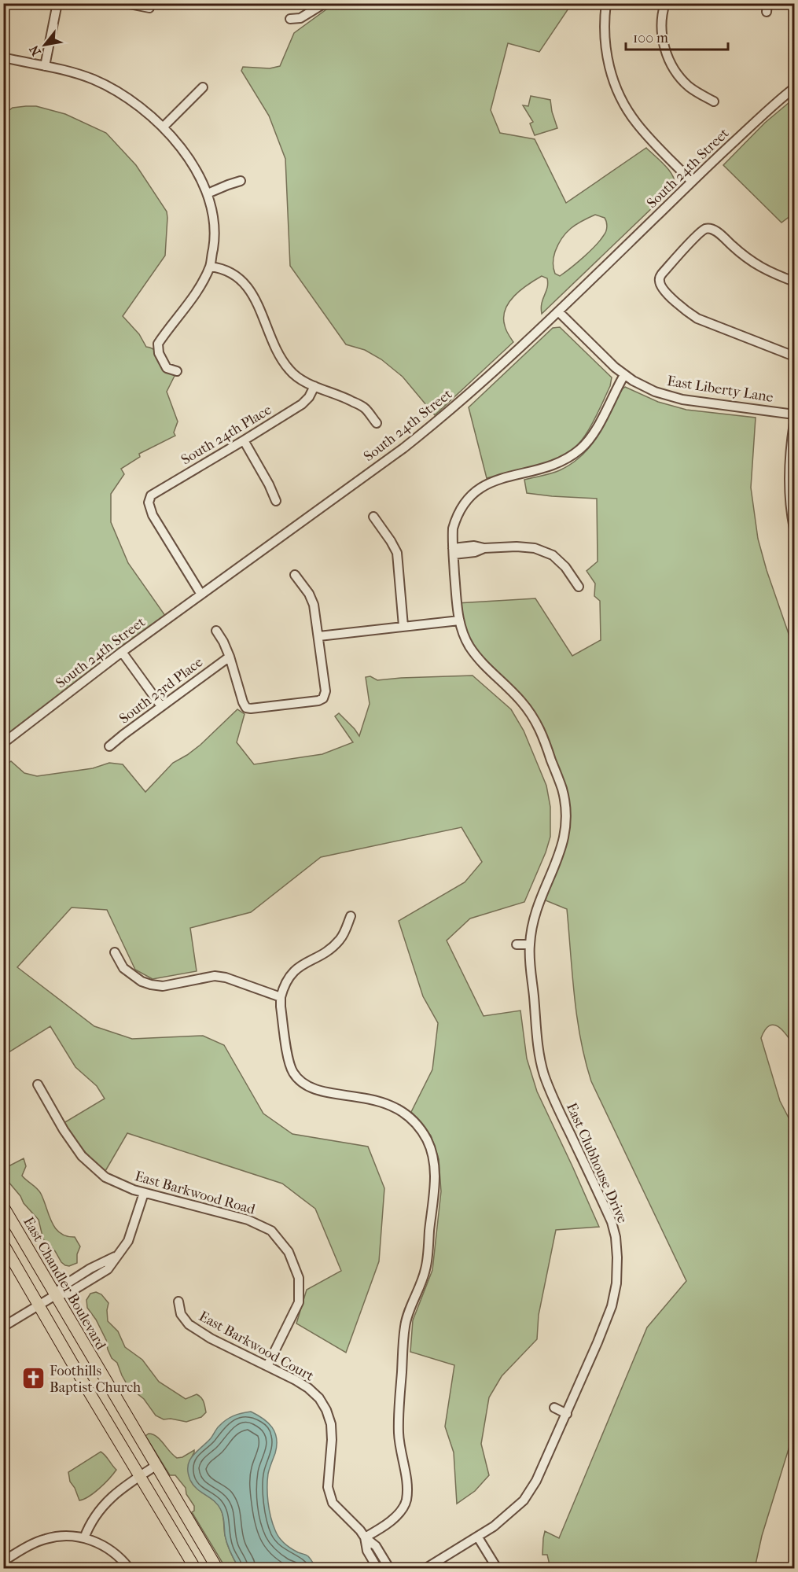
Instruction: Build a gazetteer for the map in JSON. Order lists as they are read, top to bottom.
{
  "streets": {
    "main road": ["East Chandler Boulevard"],
    "street": [
      "South 24th Street",
      "East Liberty Lane",
      "South 24th Place",
      "South 23rd Place",
      "East Clubhouse Drive",
      "East Barkwood Road",
      "East Barkwood Court"
    ]
  },
  "crossings": [
    ["South 24th Street", "East Liberty Lane"],
    ["South 24th Street", "South 24th Place"],
    ["East Liberty Lane", "East Clubhouse Drive"],
    ["East Barkwood Road", "East Barkwood Court"]
  ],
  "places": {
    "church": ["Foothills Baptist Church"]
  },
  "scale_bar": "100 m",
  "north": "bottom left"
}
